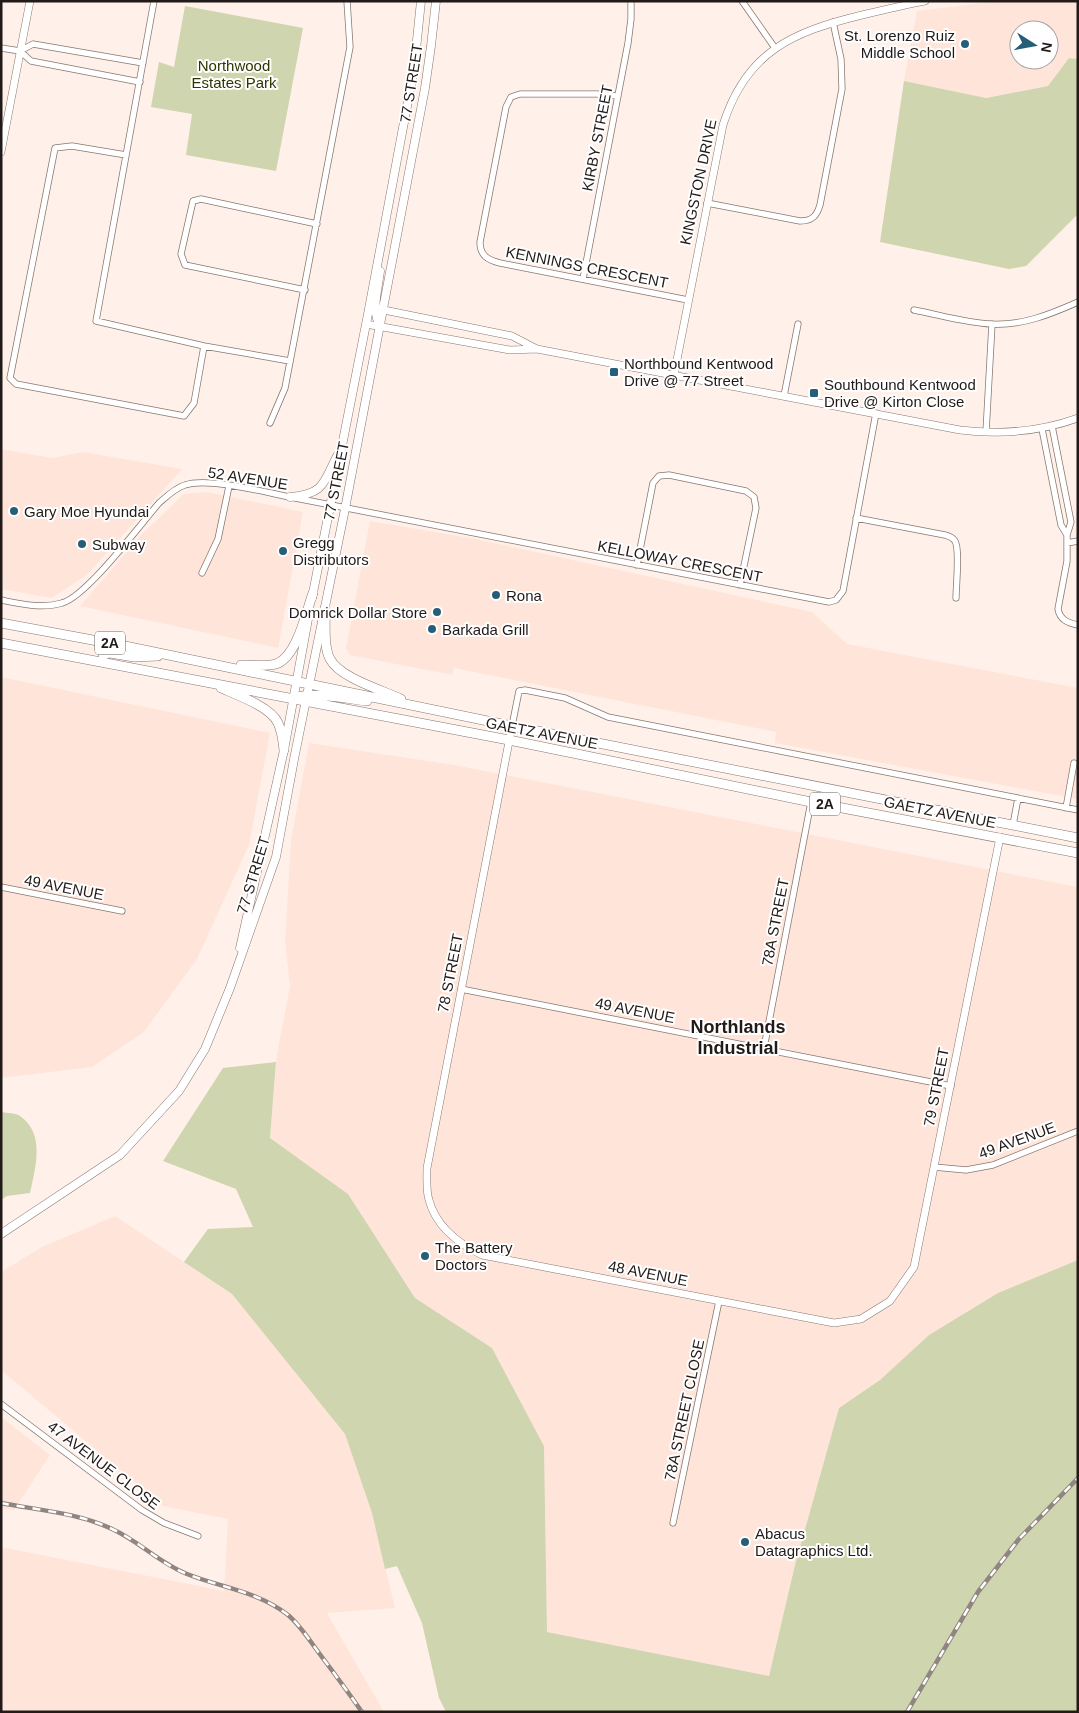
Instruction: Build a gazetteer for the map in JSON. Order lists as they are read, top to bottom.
{
  "streets": {
    "main road": ["77 STREET", "2A", "GAETZ AVENUE"],
    "street": [
      "KIRBY STREET",
      "KINGSTON DRIVE",
      "KENNINGS CRESCENT",
      "52 AVENUE",
      "KELLOWAY CRESCENT",
      "49 AVENUE",
      "78A STREET",
      "78 STREET",
      "79 STREET",
      "48 AVENUE",
      "78A STREET CLOSE",
      "47 AVENUE CLOSE"
    ]
  },
  "crossings": [
    ["77 STREET", "52 AVENUE"],
    ["77 STREET", "KELLOWAY CRESCENT"],
    ["77 STREET", "GAETZ AVENUE"],
    ["KIRBY STREET", "KENNINGS CRESCENT"],
    ["KINGSTON DRIVE", "KENNINGS CRESCENT"],
    ["52 AVENUE", "KELLOWAY CRESCENT"],
    ["GAETZ AVENUE", "78A STREET"],
    ["GAETZ AVENUE", "78 STREET"],
    ["GAETZ AVENUE", "79 STREET"],
    ["49 AVENUE", "78A STREET"],
    ["49 AVENUE", "78 STREET"],
    ["49 AVENUE", "79 STREET"],
    ["78 STREET", "48 AVENUE"],
    ["79 STREET", "48 AVENUE"],
    ["48 AVENUE", "78A STREET CLOSE"]
  ],
  "districts": ["Northlands Industrial"],
  "parks": ["Northwood Estates Park"],
  "places": {
    "other": [
      "St. Lorenzo Ruiz Middle School",
      "Gary Moe Hyundai",
      "Subway",
      "Gregg Distributors",
      "Rona",
      "Domrick Dollar Store",
      "Barkada Grill",
      "The Battery Doctors",
      "Abacus Datagraphics Ltd."
    ],
    "transit": ["Northbound Kentwood Drive @ 77 Street", "Southbound Kentwood Drive @ Kirton Close"]
  },
  "north": "right"
}
